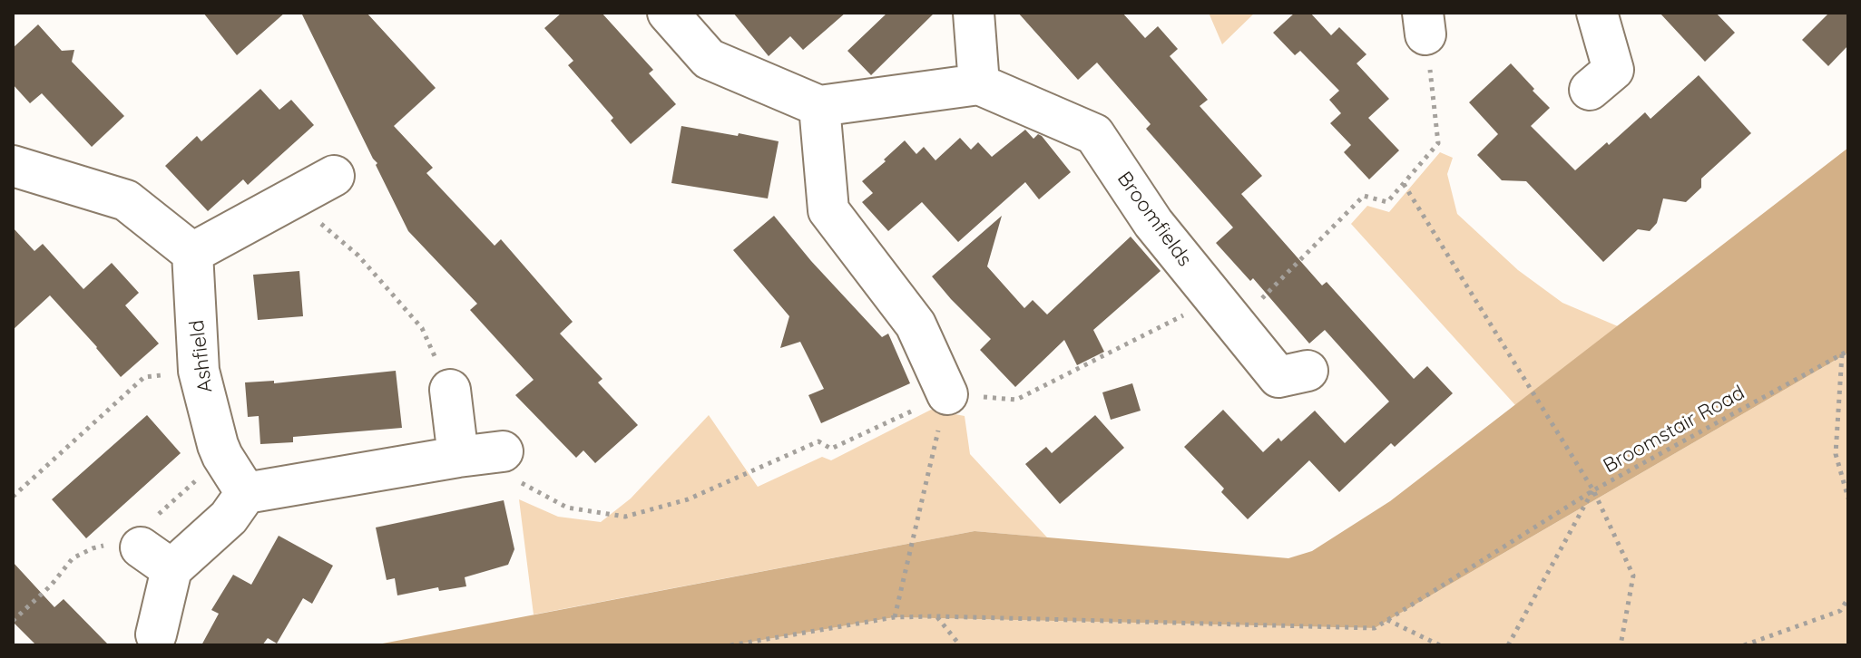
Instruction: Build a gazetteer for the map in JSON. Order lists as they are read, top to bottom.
{
  "streets": {
    "street": ["Broomfields", "Ashfield"],
    "path": ["Broomstair Road"]
  }
}
